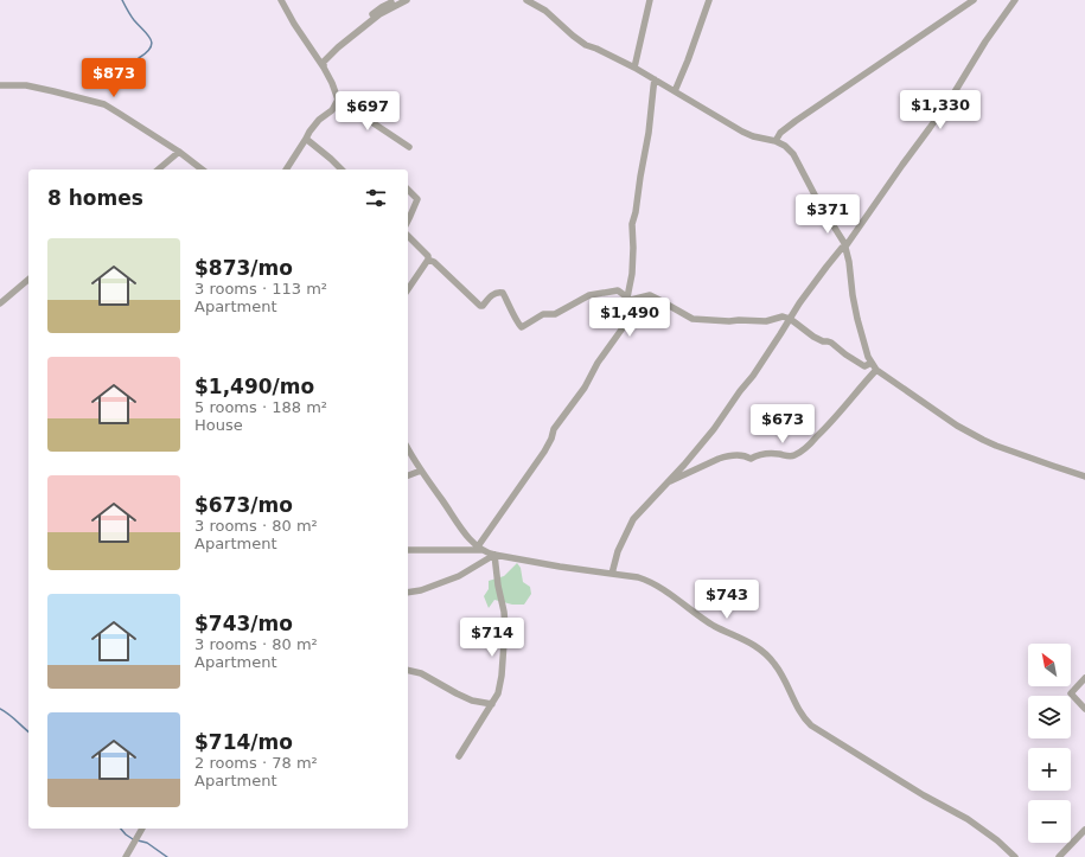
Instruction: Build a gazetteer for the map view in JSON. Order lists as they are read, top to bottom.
{
  "north": "top left",
  "page": {
    "price": [
      "$873",
      "$1,330",
      "$697",
      "$371",
      "$1,490",
      "$673",
      "$743",
      "$714"
    ],
    "heading": "8 homes",
    "list": [
      {
        "name": "$873/mo",
        "note": "3 rooms · 113 m² · Apartment"
      },
      {
        "name": "$1,490/mo",
        "note": "5 rooms · 188 m² · House"
      },
      {
        "name": "$673/mo",
        "note": "3 rooms · 80 m² · Apartment"
      },
      {
        "name": "$743/mo",
        "note": "3 rooms · 80 m² · Apartment"
      },
      {
        "name": "$714/mo",
        "note": "2 rooms · 78 m² · Apartment"
      }
    ],
    "map_buttons": ["+", "−"]
  }
}
